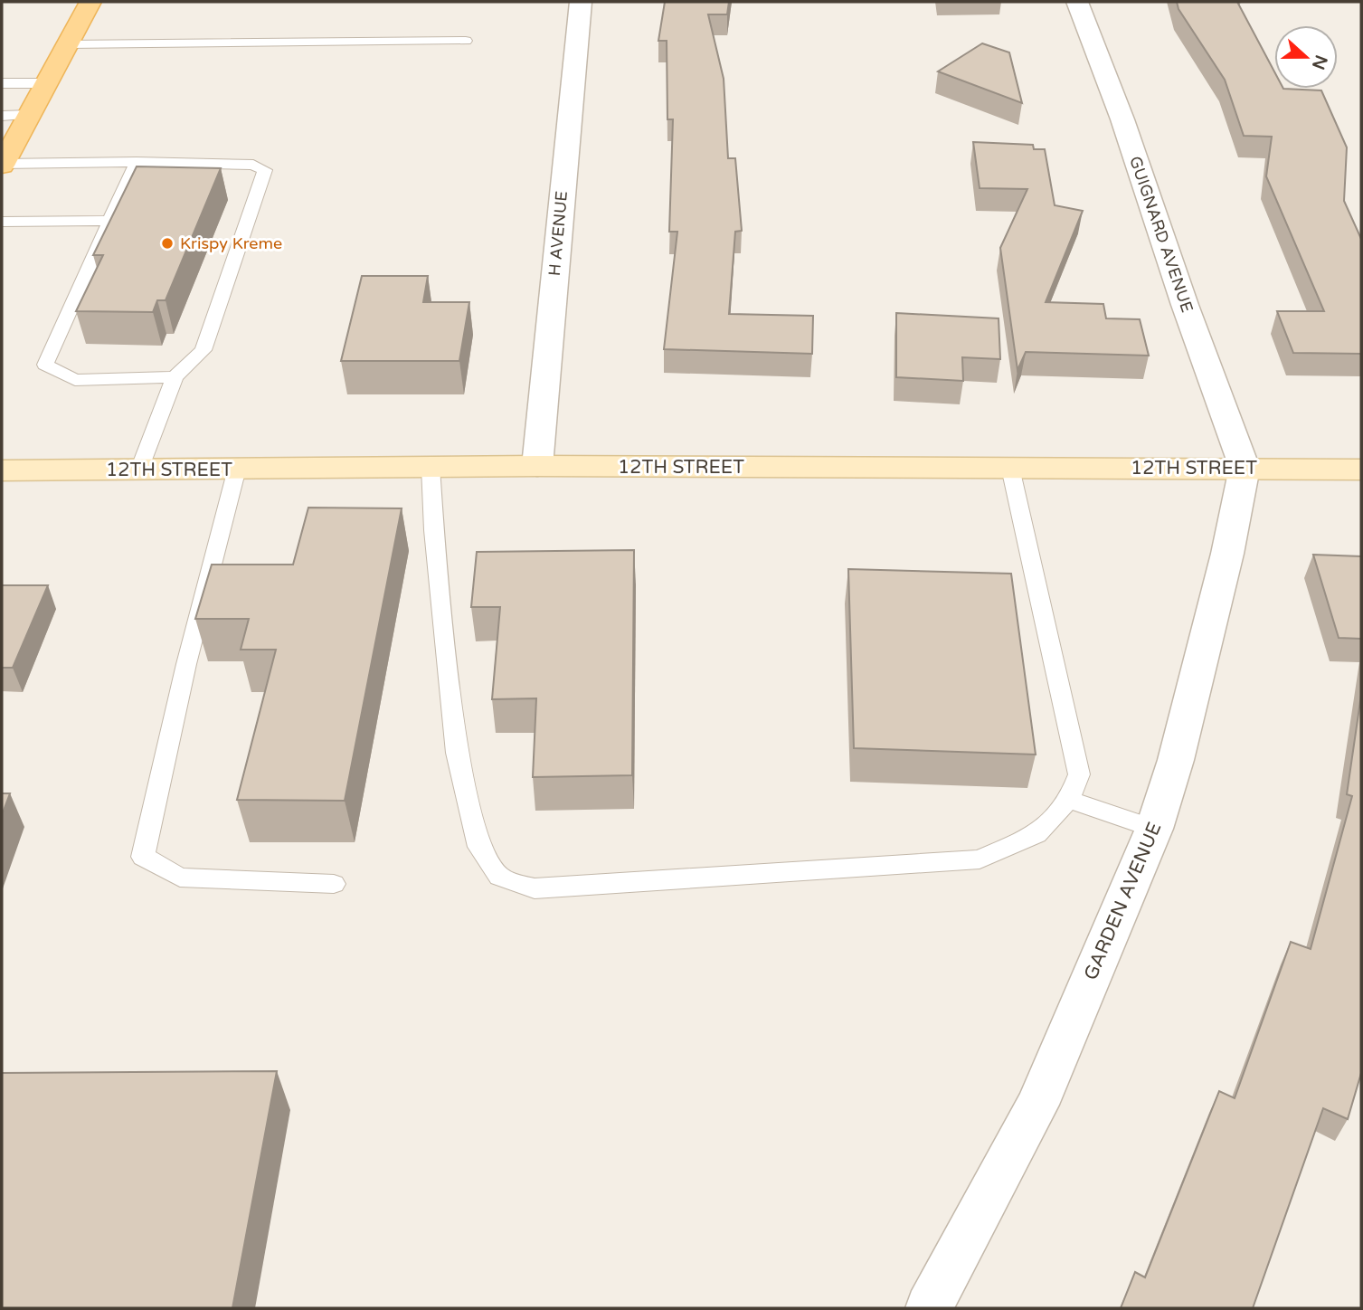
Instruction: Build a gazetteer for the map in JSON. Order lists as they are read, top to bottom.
{
  "streets": {
    "main road": ["12TH STREET"],
    "street": ["H AVENUE", "GUIGNARD AVENUE", "GARDEN AVENUE"]
  },
  "crossings": [
    ["H AVENUE", "12TH STREET"],
    ["GUIGNARD AVENUE", "12TH STREET"],
    ["GUIGNARD AVENUE", "GARDEN AVENUE"],
    ["12TH STREET", "GARDEN AVENUE"]
  ],
  "places": ["Krispy Kreme"],
  "north": "right"
}
